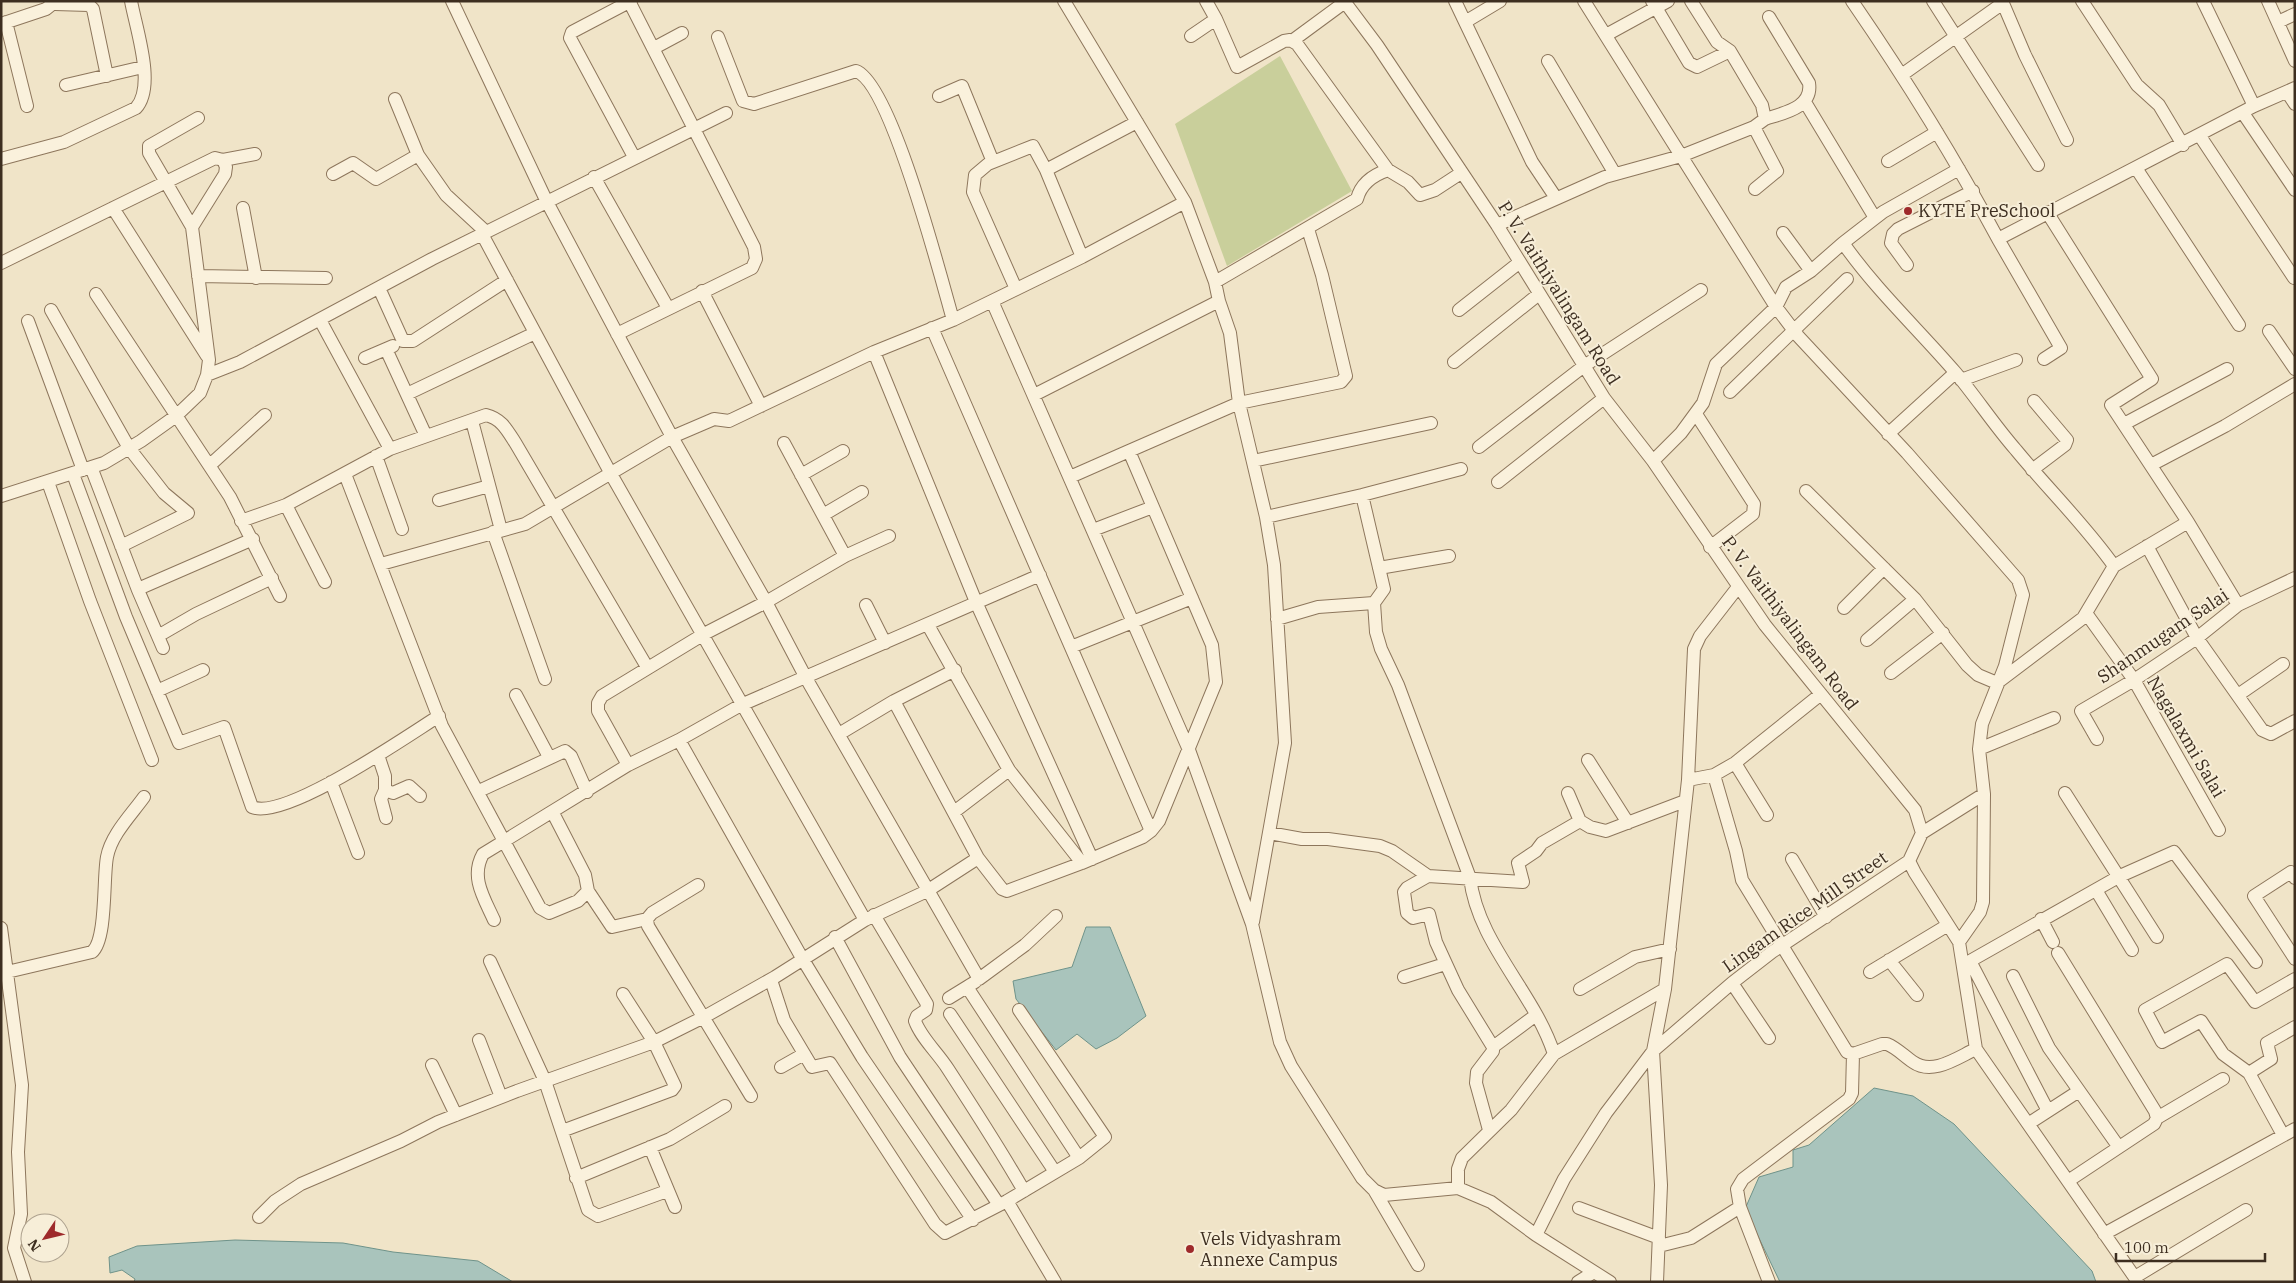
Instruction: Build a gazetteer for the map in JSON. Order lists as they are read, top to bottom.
{
  "streets": {
    "street": [
      "P. V. Vaithiyalingam Road",
      "Shanmugam Salai",
      "Nagalaxmi Salai",
      "Lingam Rice Mill Street"
    ]
  },
  "crossings": [
    ["Shanmugam Salai", "Nagalaxmi Salai"]
  ],
  "places": ["KYTE PreSchool", "Vels Vidyashram Annexe Campus"],
  "scale_bar": "100 m",
  "north": "bottom left"
}
